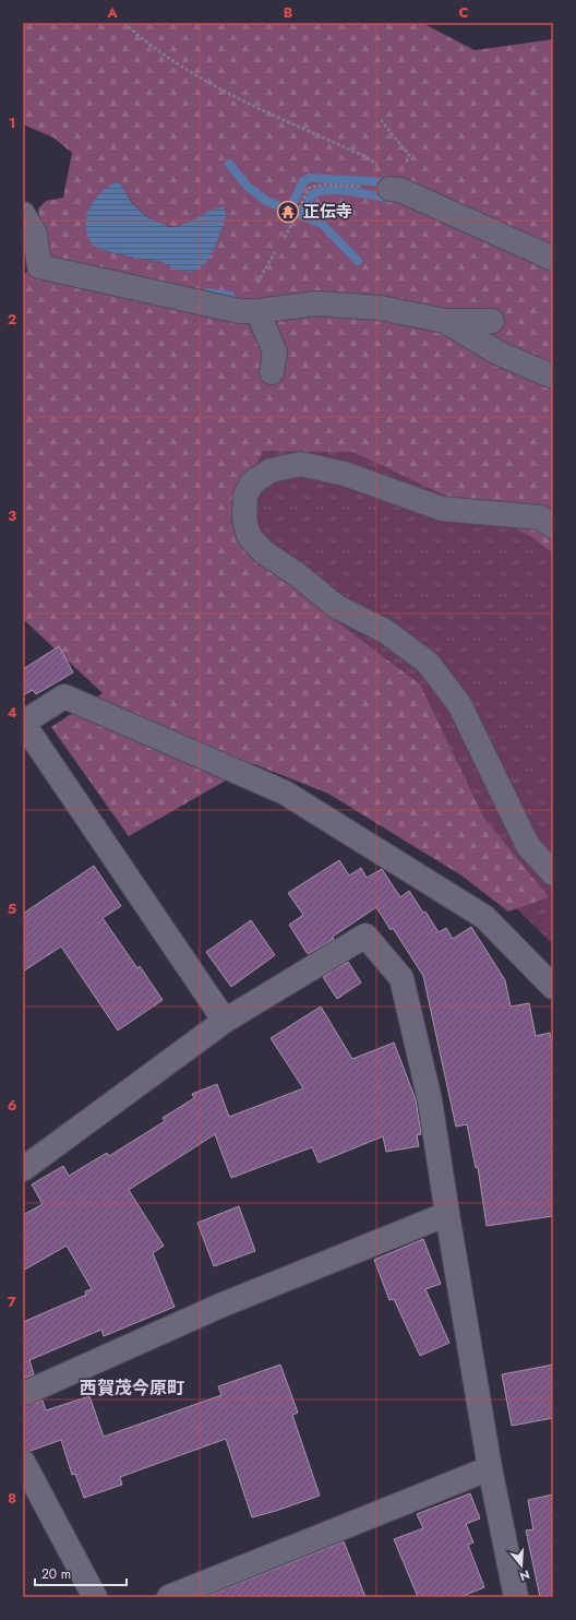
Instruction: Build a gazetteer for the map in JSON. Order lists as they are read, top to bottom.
{
  "districts": ["西賀茂今原町"],
  "places": {
    "temple": ["正伝寺"]
  },
  "scale_bar": "20 m",
  "north": "bottom",
  "grid": {
    "columns": ["A", "B", "C"],
    "rows": [
      "1",
      "2",
      "3",
      "4",
      "5",
      "6",
      "7",
      "8"
    ]
  }
}
